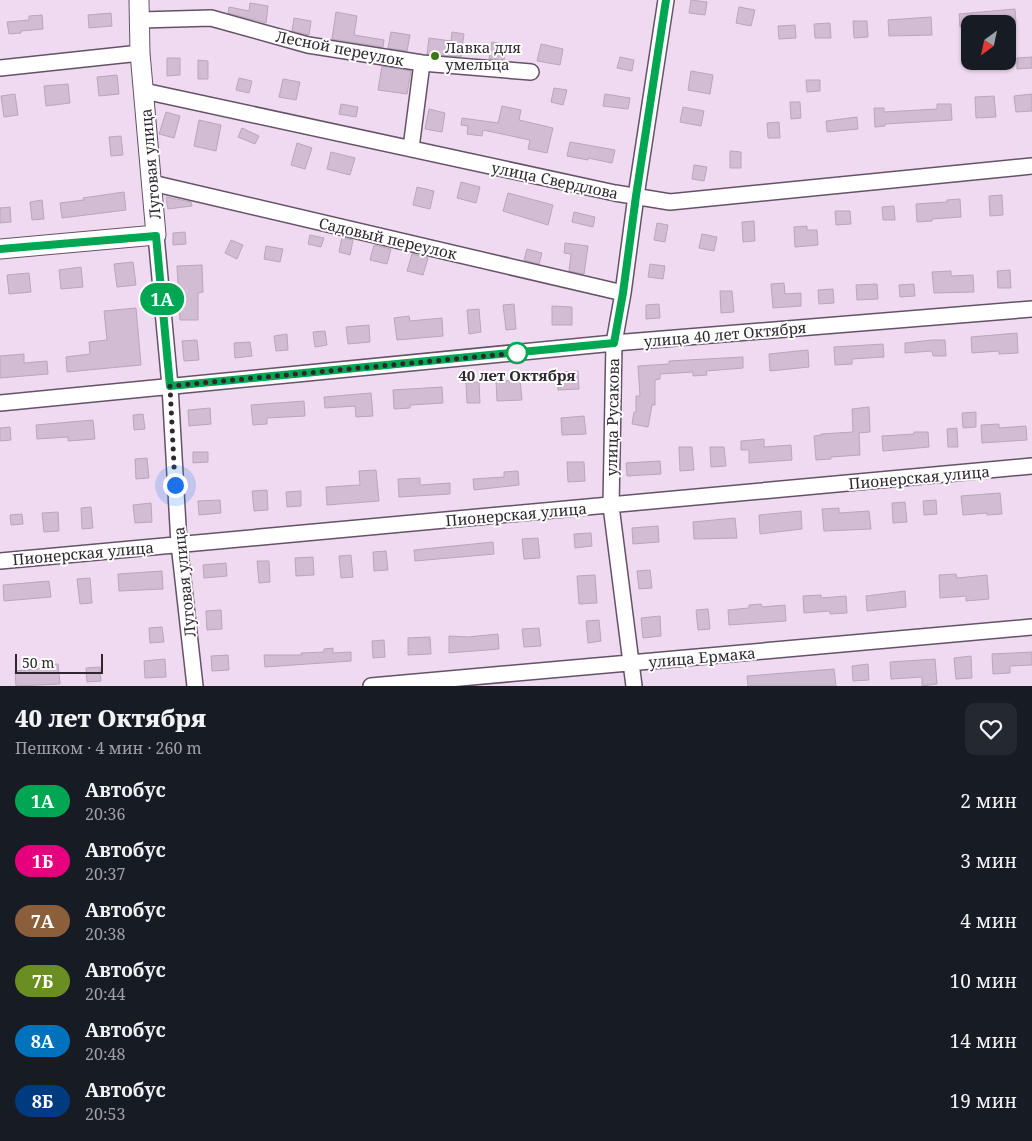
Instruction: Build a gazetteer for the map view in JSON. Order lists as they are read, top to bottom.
{
  "streets": {
    "main road": ["Луговая улица"],
    "street": [
      "Лесной переулок",
      "улица Свердлова",
      "Садовый переулок",
      "улица 40 лет Октября",
      "улица Русакова",
      "Пионерская улица",
      "улица Ермака"
    ]
  },
  "crossings": [
    ["Лесной переулок", "Луговая улица"],
    ["Лесной переулок", "улица Свердлова"],
    ["Луговая улица", "улица Свердлова"],
    ["Луговая улица", "Садовый переулок"],
    ["Луговая улица", "улица 40 лет Октября"],
    ["Луговая улица", "Пионерская улица"],
    ["улица Свердлова", "улица Русакова"],
    ["Садовый переулок", "улица Русакова"],
    ["улица 40 лет Октября", "улица Русакова"],
    ["улица Русакова", "Пионерская улица"],
    ["улица Русакова", "улица Ермака"]
  ],
  "places": ["Лавка для умельца", "40 лет Октября"],
  "lines": ["bus line 1А"],
  "scale_bar": "50 m",
  "north": "bottom left",
  "page": {
    "on_map": "1А",
    "scale": "50 m",
    "heading": ["40 лет Октября", "Пешком · 4 мин · 260 m"],
    "list": [
      {
        "mark": "1А",
        "name": "Автобус",
        "note": "20:36",
        "value": "2 мин"
      },
      {
        "mark": "1Б",
        "name": "Автобус",
        "note": "20:37",
        "value": "3 мин"
      },
      {
        "mark": "7А",
        "name": "Автобус",
        "note": "20:38",
        "value": "4 мин"
      },
      {
        "mark": "7Б",
        "name": "Автобус",
        "note": "20:44",
        "value": "10 мин"
      },
      {
        "mark": "8А",
        "name": "Автобус",
        "note": "20:48",
        "value": "14 мин"
      },
      {
        "mark": "8Б",
        "name": "Автобус",
        "note": "20:53",
        "value": "19 мин"
      }
    ]
  }
}
